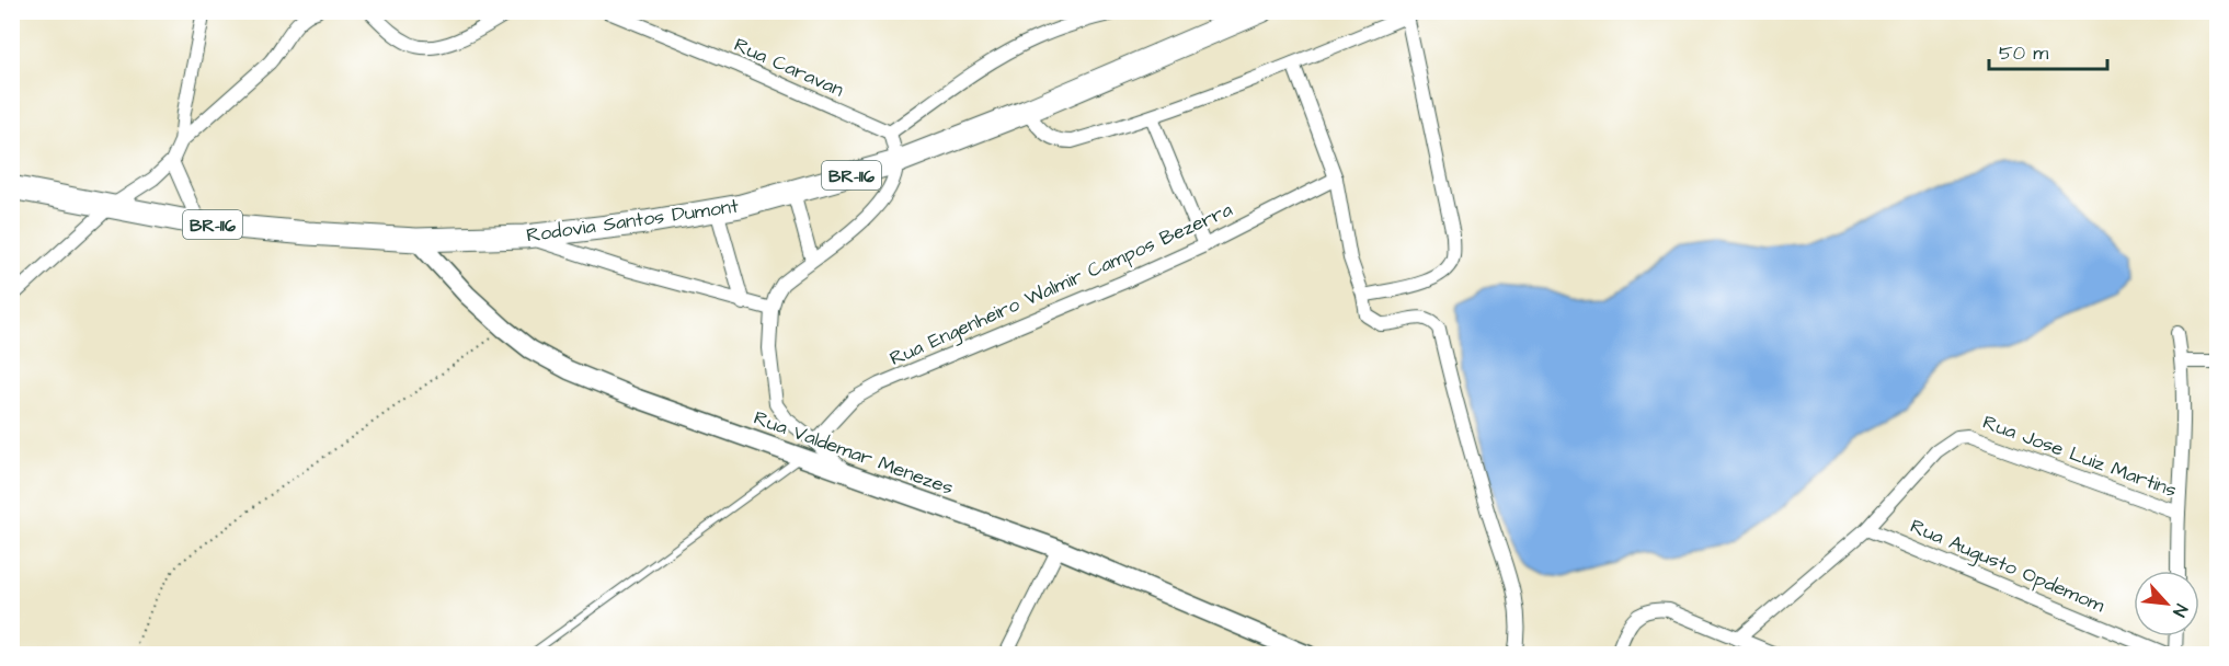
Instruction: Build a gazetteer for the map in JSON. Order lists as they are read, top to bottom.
{
  "streets": {
    "highway": ["BR-116", "Rodovia Santos Dumont"],
    "main road": ["Rua Valdemar Menezes"],
    "street": [
      "Rua Caravan",
      "Rua Engenheiro Walmir Campos Bezerra",
      "Rua Jose Luiz Martins",
      "Rua Augusto Opdemom"
    ]
  },
  "crossings": [
    ["Rodovia Santos Dumont", "Rua Valdemar Menezes"],
    ["Rua Jose Luiz Martins", "Rua Augusto Opdemom"]
  ],
  "scale_bar": "50 m",
  "north": "bottom right"
}
